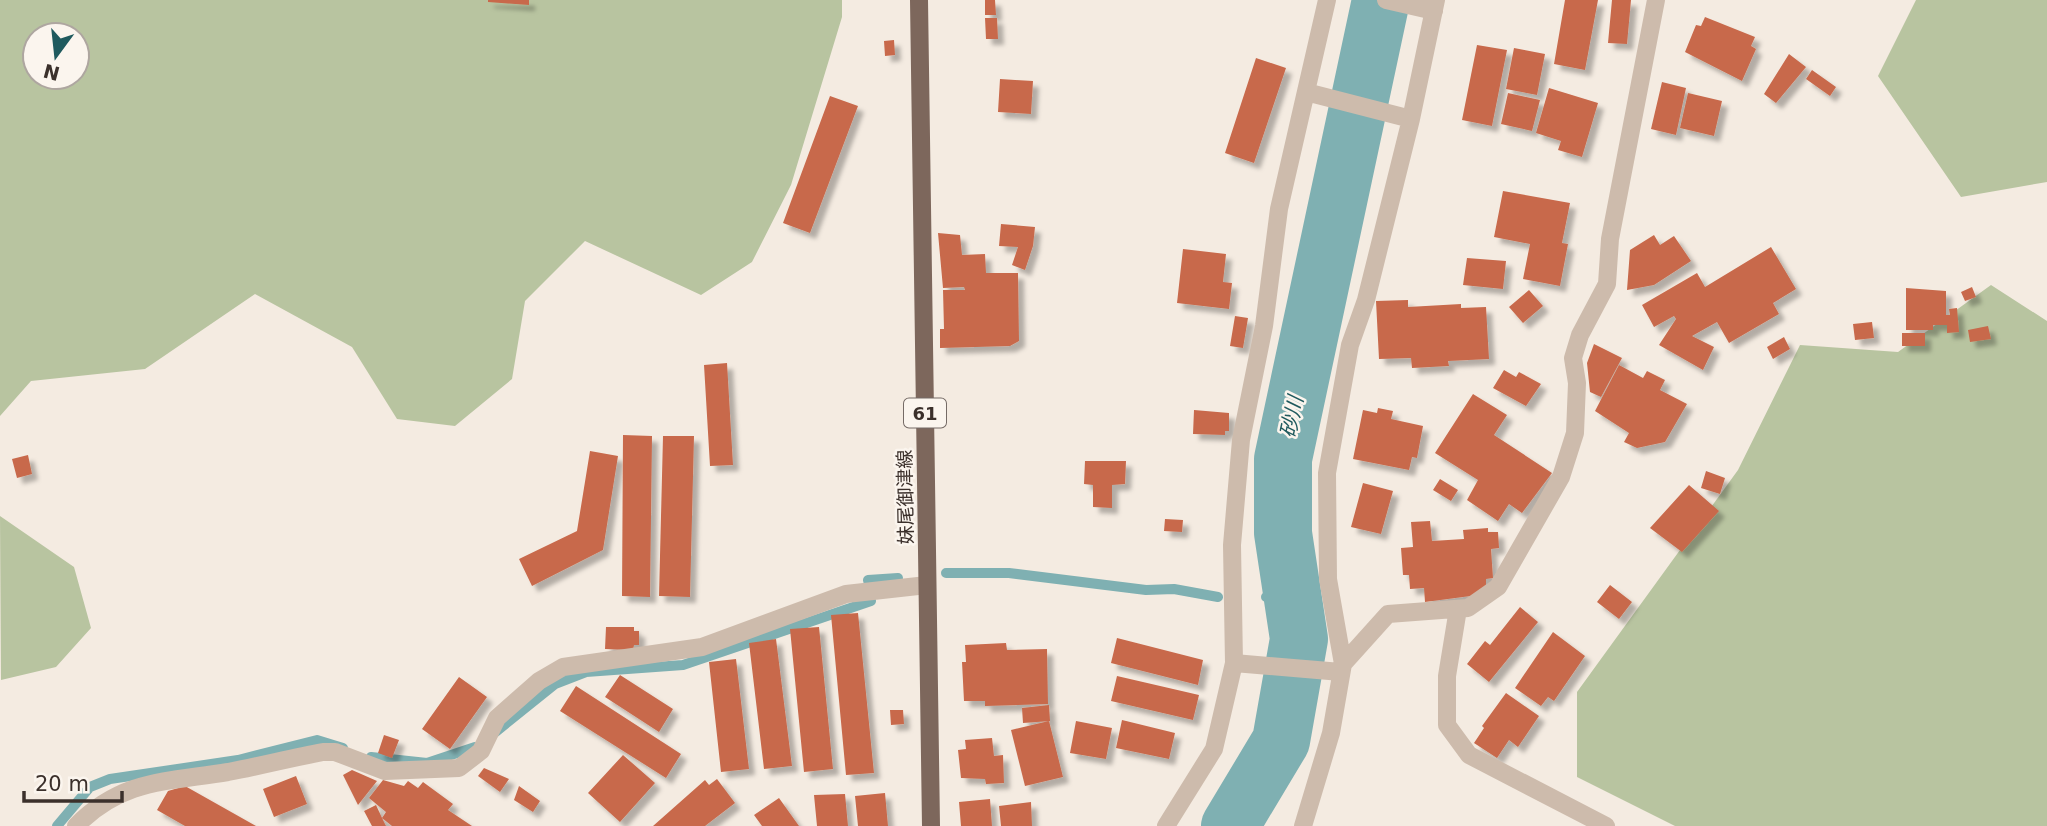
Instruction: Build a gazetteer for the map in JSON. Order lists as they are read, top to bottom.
{
  "streets": {
    "main road": ["61", "妹尾御津線"]
  },
  "water": ["砂川"],
  "scale_bar": "20 m",
  "north": "bottom"
}
